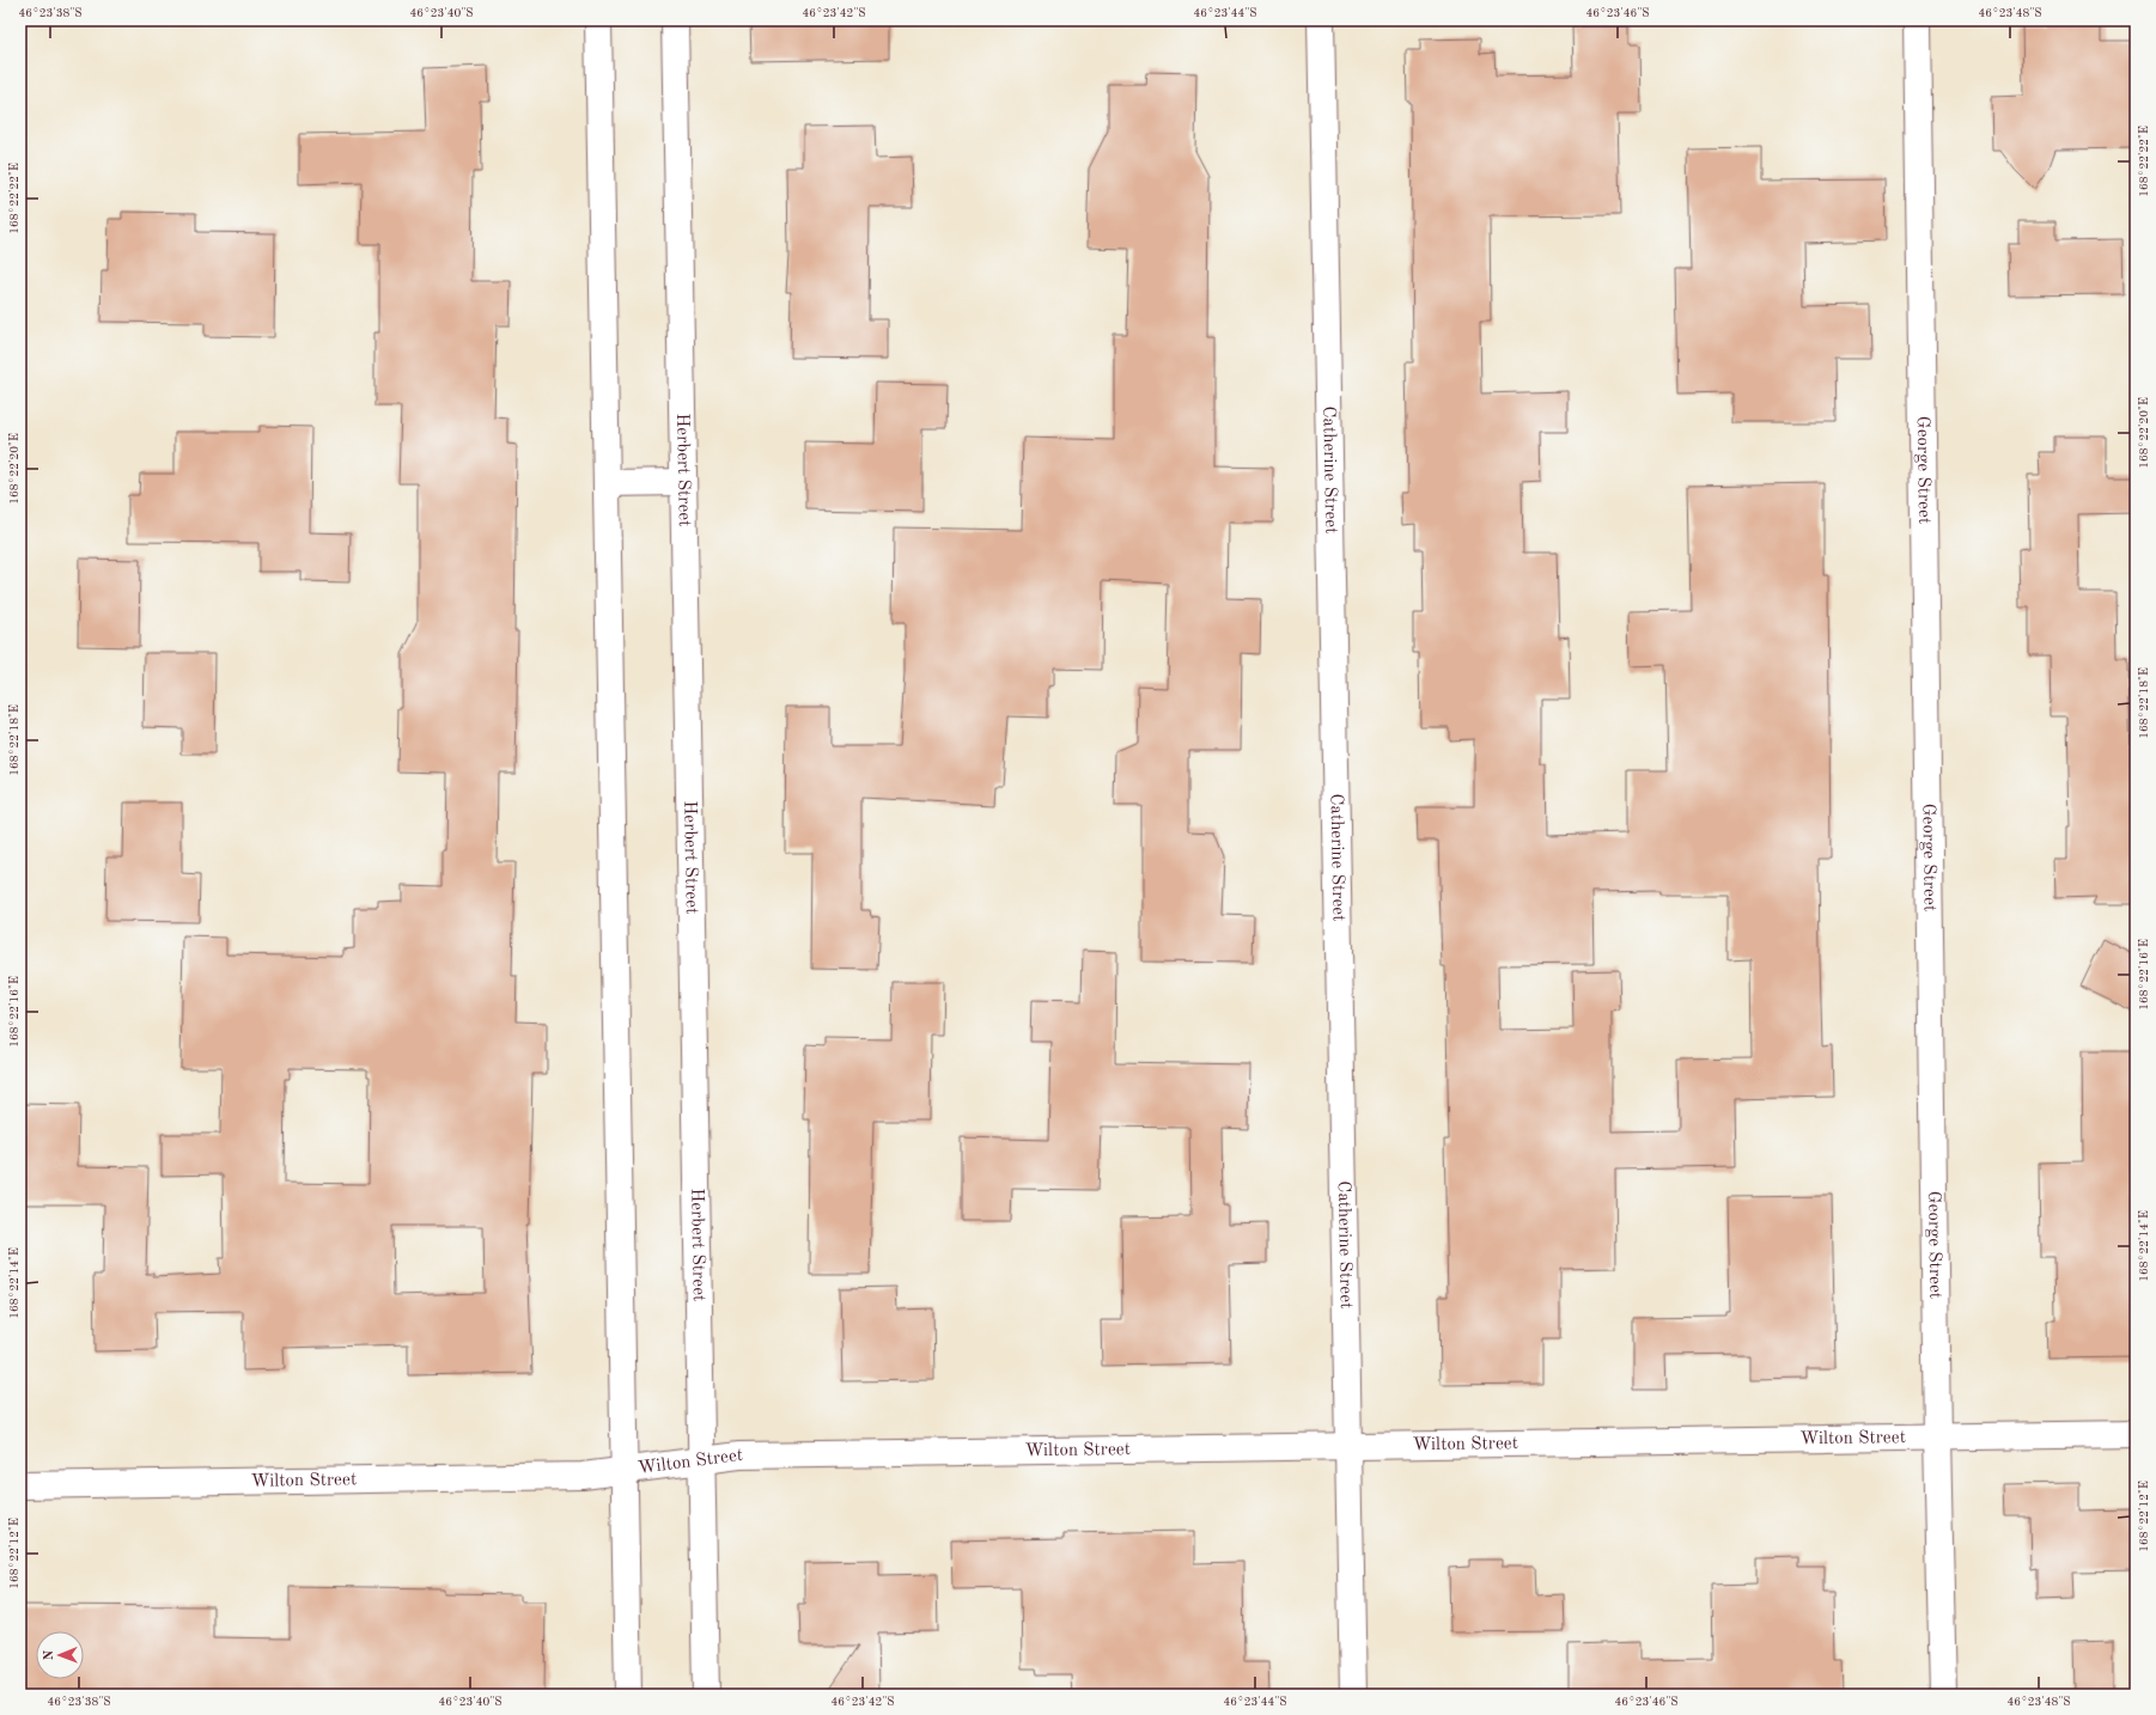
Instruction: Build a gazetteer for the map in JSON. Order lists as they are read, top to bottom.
{
  "streets": {
    "street": [
      "Herbert Street",
      "Catherine Street",
      "George Street",
      "Wilton Street"
    ]
  },
  "crossings": [
    ["Herbert Street", "Wilton Street"],
    ["Catherine Street", "Wilton Street"],
    ["George Street", "Wilton Street"]
  ],
  "north": "left",
  "coordinates": [
    "46°23'38\"S",
    "46°23'40\"S",
    "46°23'42\"S",
    "46°23'44\"S",
    "46°23'46\"S",
    "46°23'48\"S",
    "168°22'22\"E",
    "168°22'20\"E",
    "168°22'18\"E",
    "168°22'16\"E",
    "168°22'14\"E",
    "168°22'12\"E"
  ]
}
